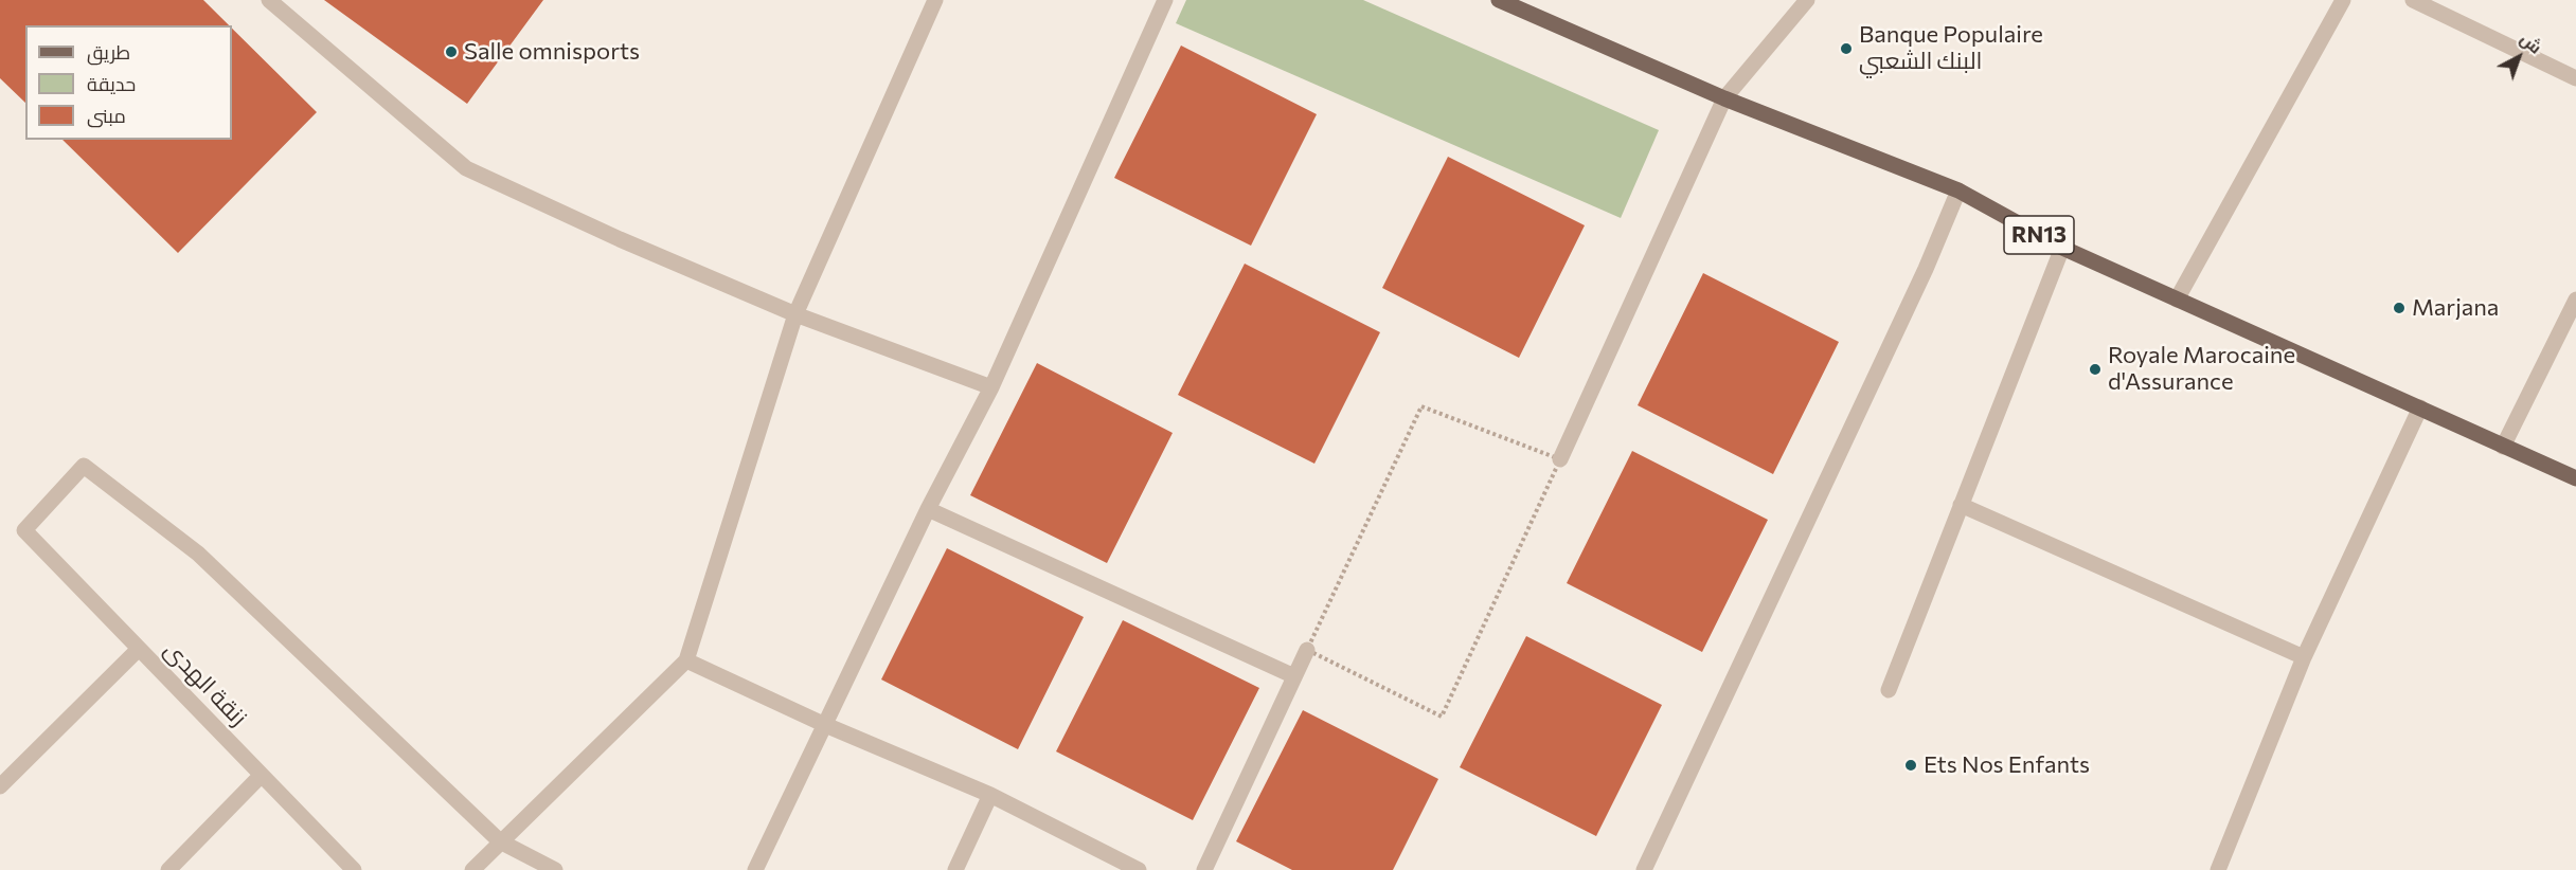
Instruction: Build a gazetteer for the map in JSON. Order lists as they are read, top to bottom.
{
  "streets": {
    "main road": ["RN13"],
    "street": ["زنقة الهدى"]
  },
  "places": [
    "Banque Populaire البنك الشعبي",
    "Salle omnisports",
    "Marjana",
    "Royale Marocaine d'Assurance",
    "Ets Nos Enfants"
  ],
  "legend": ["طريق", "حديقة", "مبنى"],
  "north": "top right"
}
